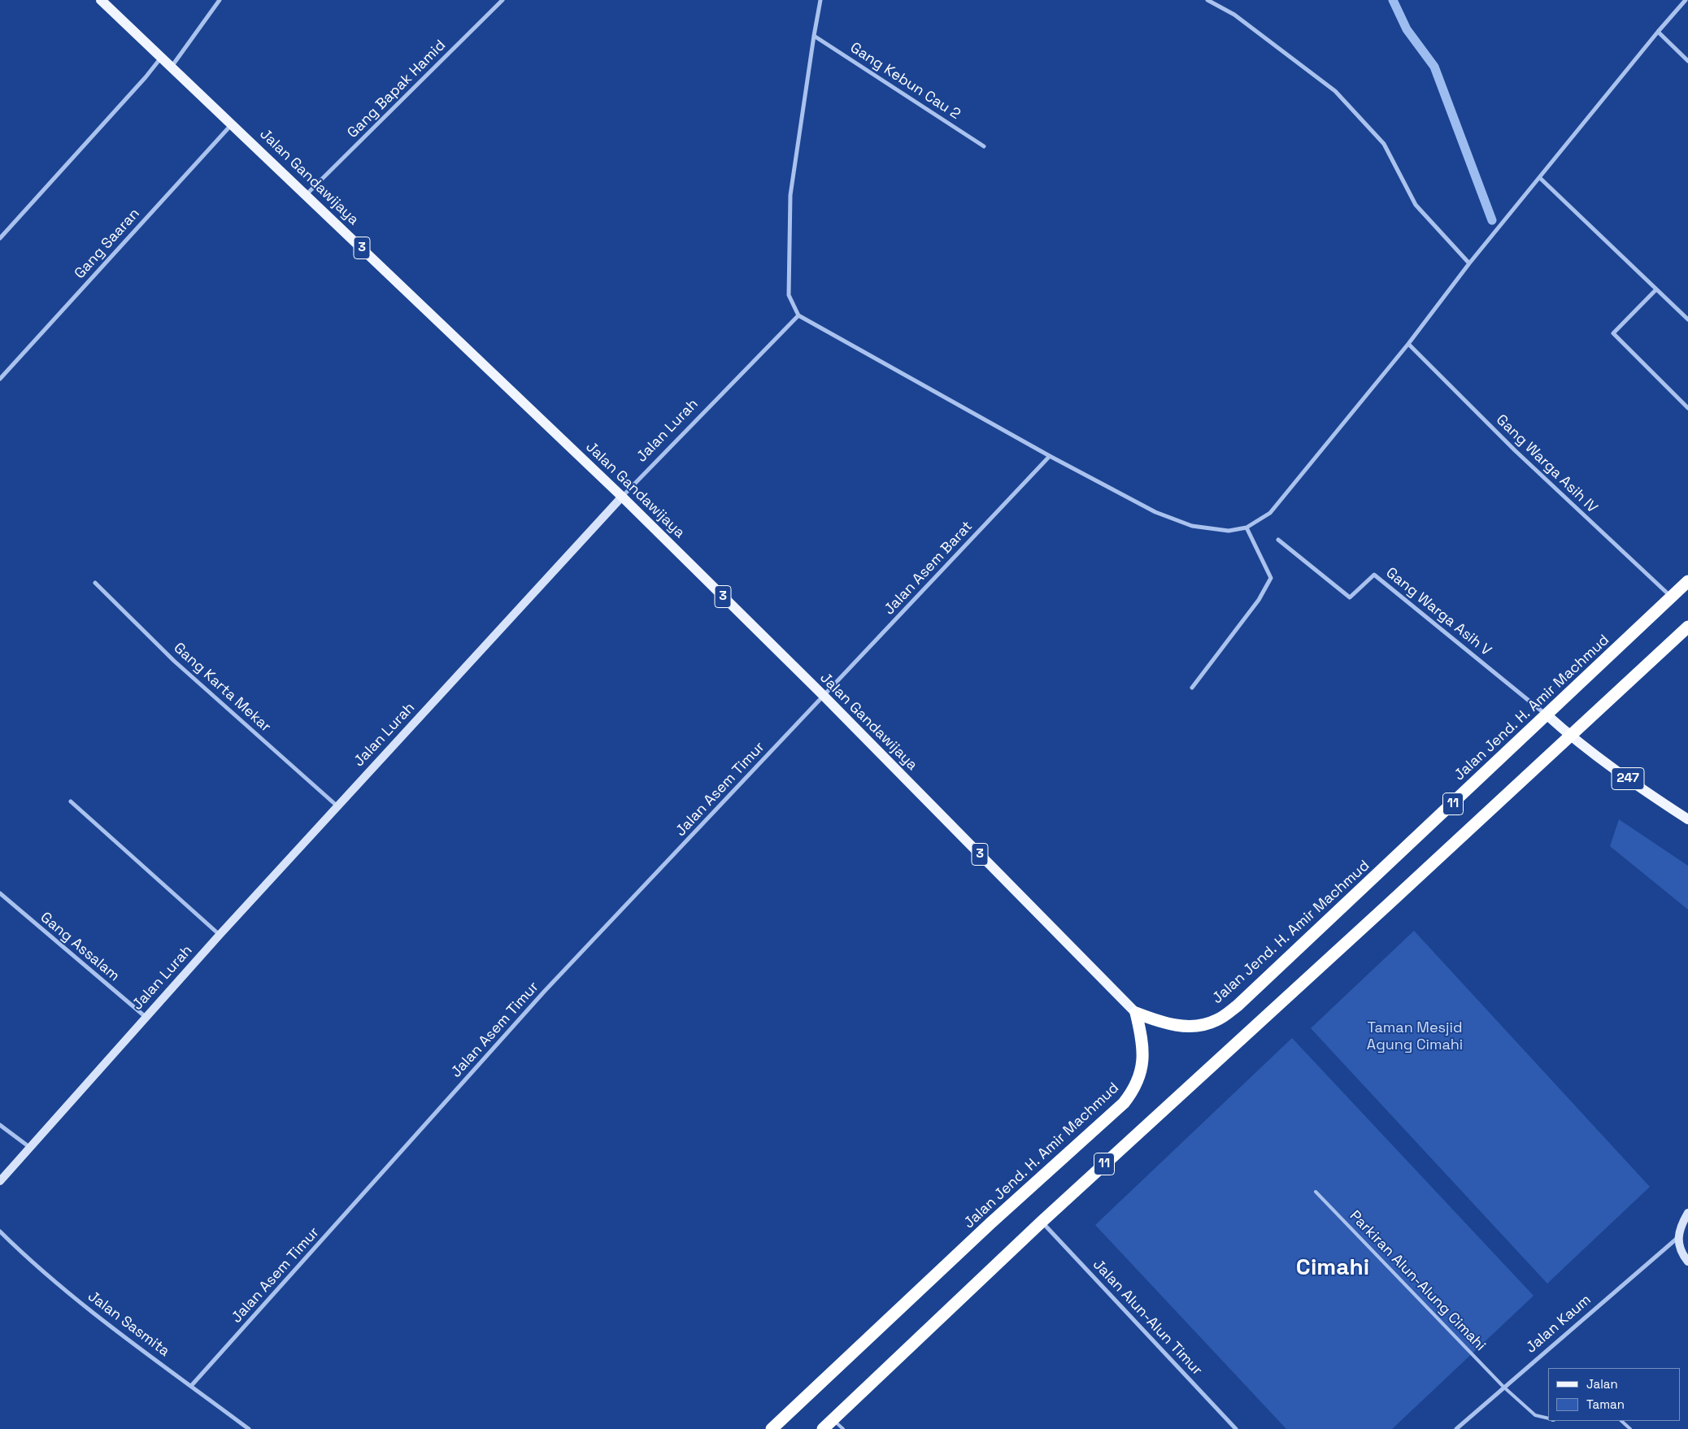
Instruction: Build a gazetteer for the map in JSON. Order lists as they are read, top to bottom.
{
  "streets": {
    "highway": ["Jalan Jend. H. Amir Machmud", "11"],
    "main road": [
      "Jalan Gandawijaya",
      "3",
      "Jalan Lurah",
      "247"
    ],
    "street": [
      "Gang Kebun Cau 2",
      "Gang Bapak Hamid",
      "Gang Saaran",
      "Gang Warga Asih IV",
      "Jalan Asem Barat",
      "Gang Warga Asih V",
      "Gang Karta Mekar",
      "Jalan Asem Timur",
      "Gang Assalam",
      "Jalan Alun-Alun Timur",
      "Jalan Sasmita",
      "Jalan Kaum"
    ],
    "lane": ["Parkiran Alun-Alung Cimahi"]
  },
  "crossings": [
    ["Gang Bapak Hamid", "Jalan Gandawijaya"],
    ["Jalan Gandawijaya", "Gang Saaran"],
    ["Jalan Gandawijaya", "Jalan Lurah"],
    ["Jalan Gandawijaya", "Jalan Asem Barat"],
    ["Jalan Gandawijaya", "Jalan Jend. H. Amir Machmud"],
    ["Jalan Gandawijaya", "Jalan Asem Timur"],
    ["Jalan Lurah", "Gang Karta Mekar"],
    ["Jalan Lurah", "Gang Assalam"],
    ["Gang Warga Asih IV", "Jalan Jend. H. Amir Machmud"],
    ["Jalan Asem Barat", "Jalan Asem Timur"],
    ["Gang Warga Asih V", "Jalan Jend. H. Amir Machmud"],
    ["Gang Warga Asih V", "247"],
    ["Jalan Jend. H. Amir Machmud", "247"],
    ["247", "11"],
    ["Jalan Asem Timur", "Jalan Sasmita"],
    ["11", "Jalan Alun-Alun Timur"],
    ["Parkiran Alun-Alung Cimahi", "Jalan Kaum"]
  ],
  "districts": ["Cimahi"],
  "parks": ["Taman Mesjid Agung Cimahi"],
  "legend": ["Jalan", "Taman"]
}
